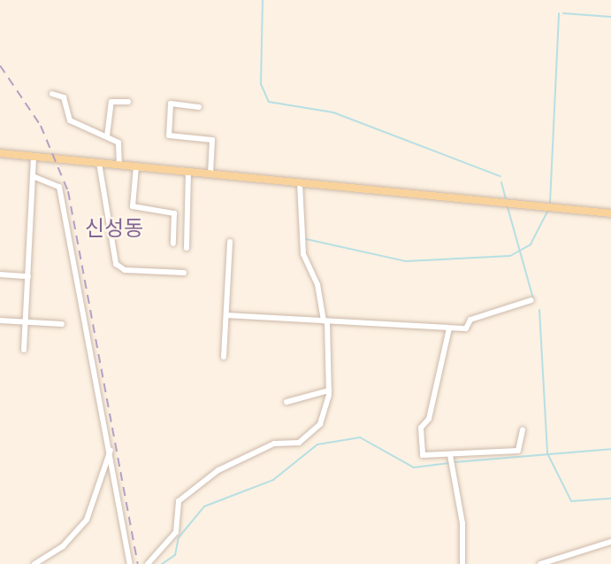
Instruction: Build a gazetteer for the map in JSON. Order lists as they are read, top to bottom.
{
  "districts": ["신성동"]
}
